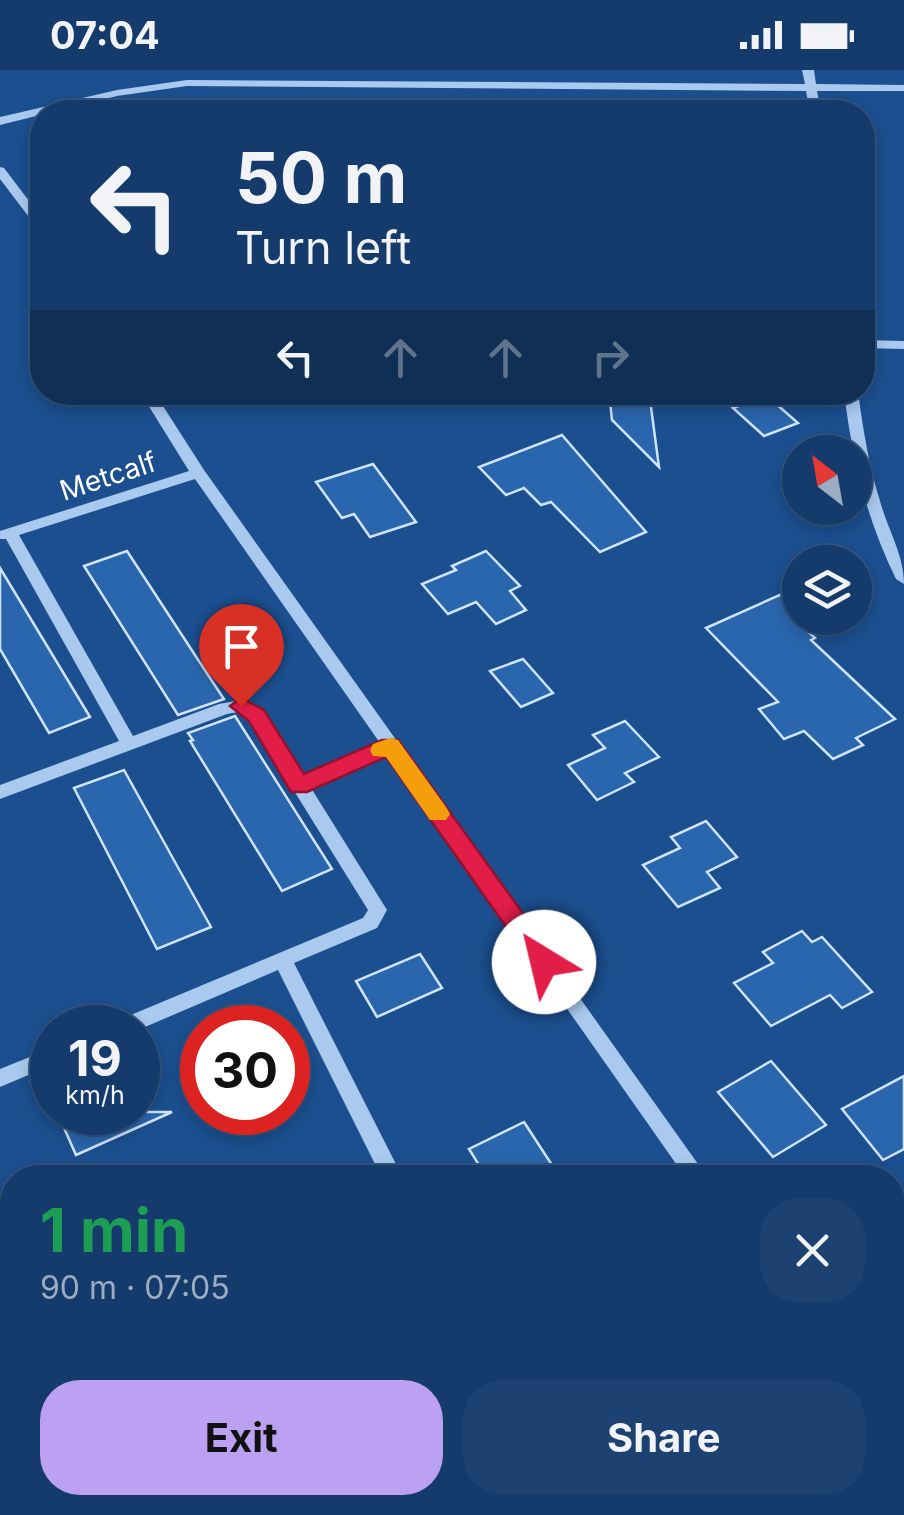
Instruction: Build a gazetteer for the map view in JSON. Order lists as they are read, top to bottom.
{
  "streets": {
    "street": ["Metcalf"]
  },
  "north": "top left",
  "page": {
    "status": "07:04",
    "turn": ["50 m", "Turn left"],
    "speed": "19 km/h",
    "limit": "30",
    "heading": ["1 min", "90 m · 07:05"],
    "buttons": ["Exit", "Share"]
  }
}
